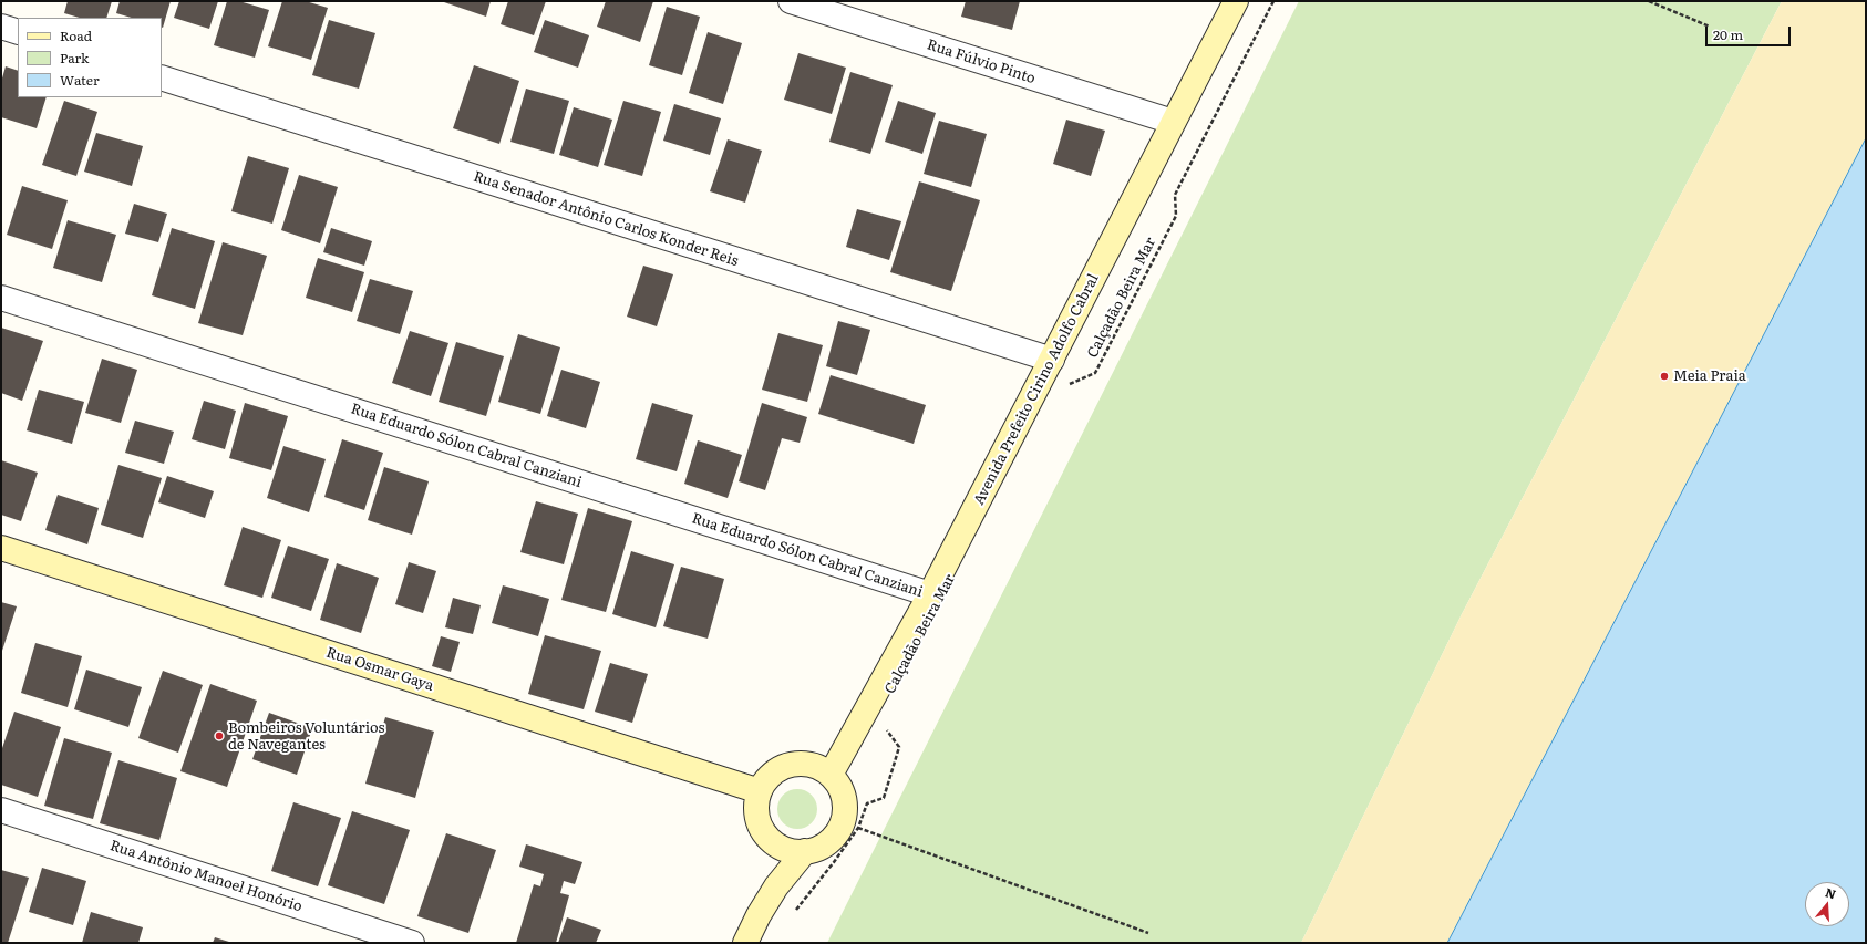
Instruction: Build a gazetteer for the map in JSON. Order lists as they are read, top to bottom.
{
  "streets": {
    "main road": ["Avenida Prefeito Cirino Adolfo Cabral", "Rua Osmar Gaya"],
    "street": [
      "Rua Fúlvio Pinto",
      "Rua Senador Antônio Carlos Konder Reis",
      "Rua Eduardo Sólon Cabral Canziani",
      "Rua Antônio Manoel Honório"
    ],
    "path": ["Calçadão Beira Mar"]
  },
  "crossings": [
    ["Rua Fúlvio Pinto", "Avenida Prefeito Cirino Adolfo Cabral"],
    ["Rua Senador Antônio Carlos Konder Reis", "Avenida Prefeito Cirino Adolfo Cabral"],
    ["Avenida Prefeito Cirino Adolfo Cabral", "Rua Eduardo Sólon Cabral Canziani"],
    ["Avenida Prefeito Cirino Adolfo Cabral", "Rua Osmar Gaya"]
  ],
  "places": ["Meia Praia", "Bombeiros Voluntários de Navegantes"],
  "legend": ["Road", "Park", "Water"],
  "scale_bar": "20 m",
  "north": "top"
}
